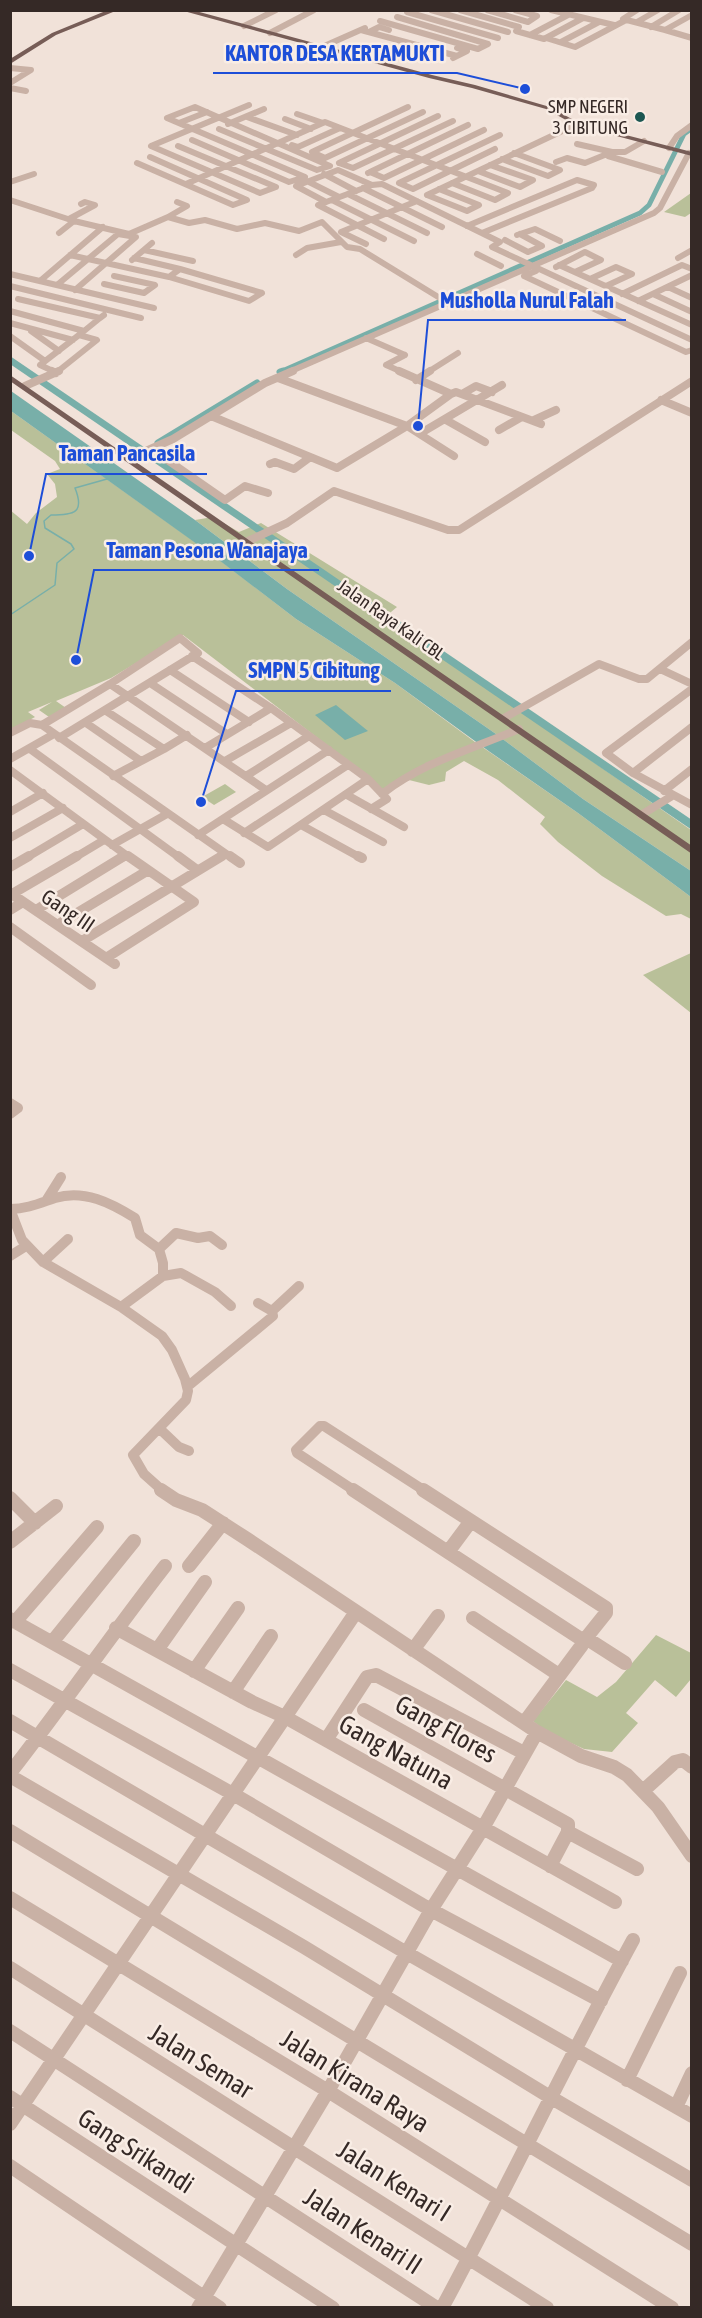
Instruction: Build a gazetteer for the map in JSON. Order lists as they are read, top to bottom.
{
  "streets": {
    "main road": ["Jalan Raya Kali CBL"],
    "street": [
      "Gang III",
      "Gang Flores",
      "Gang Natuna",
      "Jalan Semar",
      "Jalan Kirana Raya",
      "Gang Srikandi",
      "Jalan Kenari I",
      "Jalan Kenari II"
    ]
  },
  "crossings": [
    ["Jalan Semar", "Jalan Kenari I"]
  ],
  "places": [
    "KANTOR DESA KERTAMUKTI",
    "SMP NEGERI 3 CIBITUNG",
    "Musholla Nurul Falah",
    "Taman Pancasila",
    "Taman Pesona Wanajaya",
    "SMPN 5 Cibitung"
  ]
}
